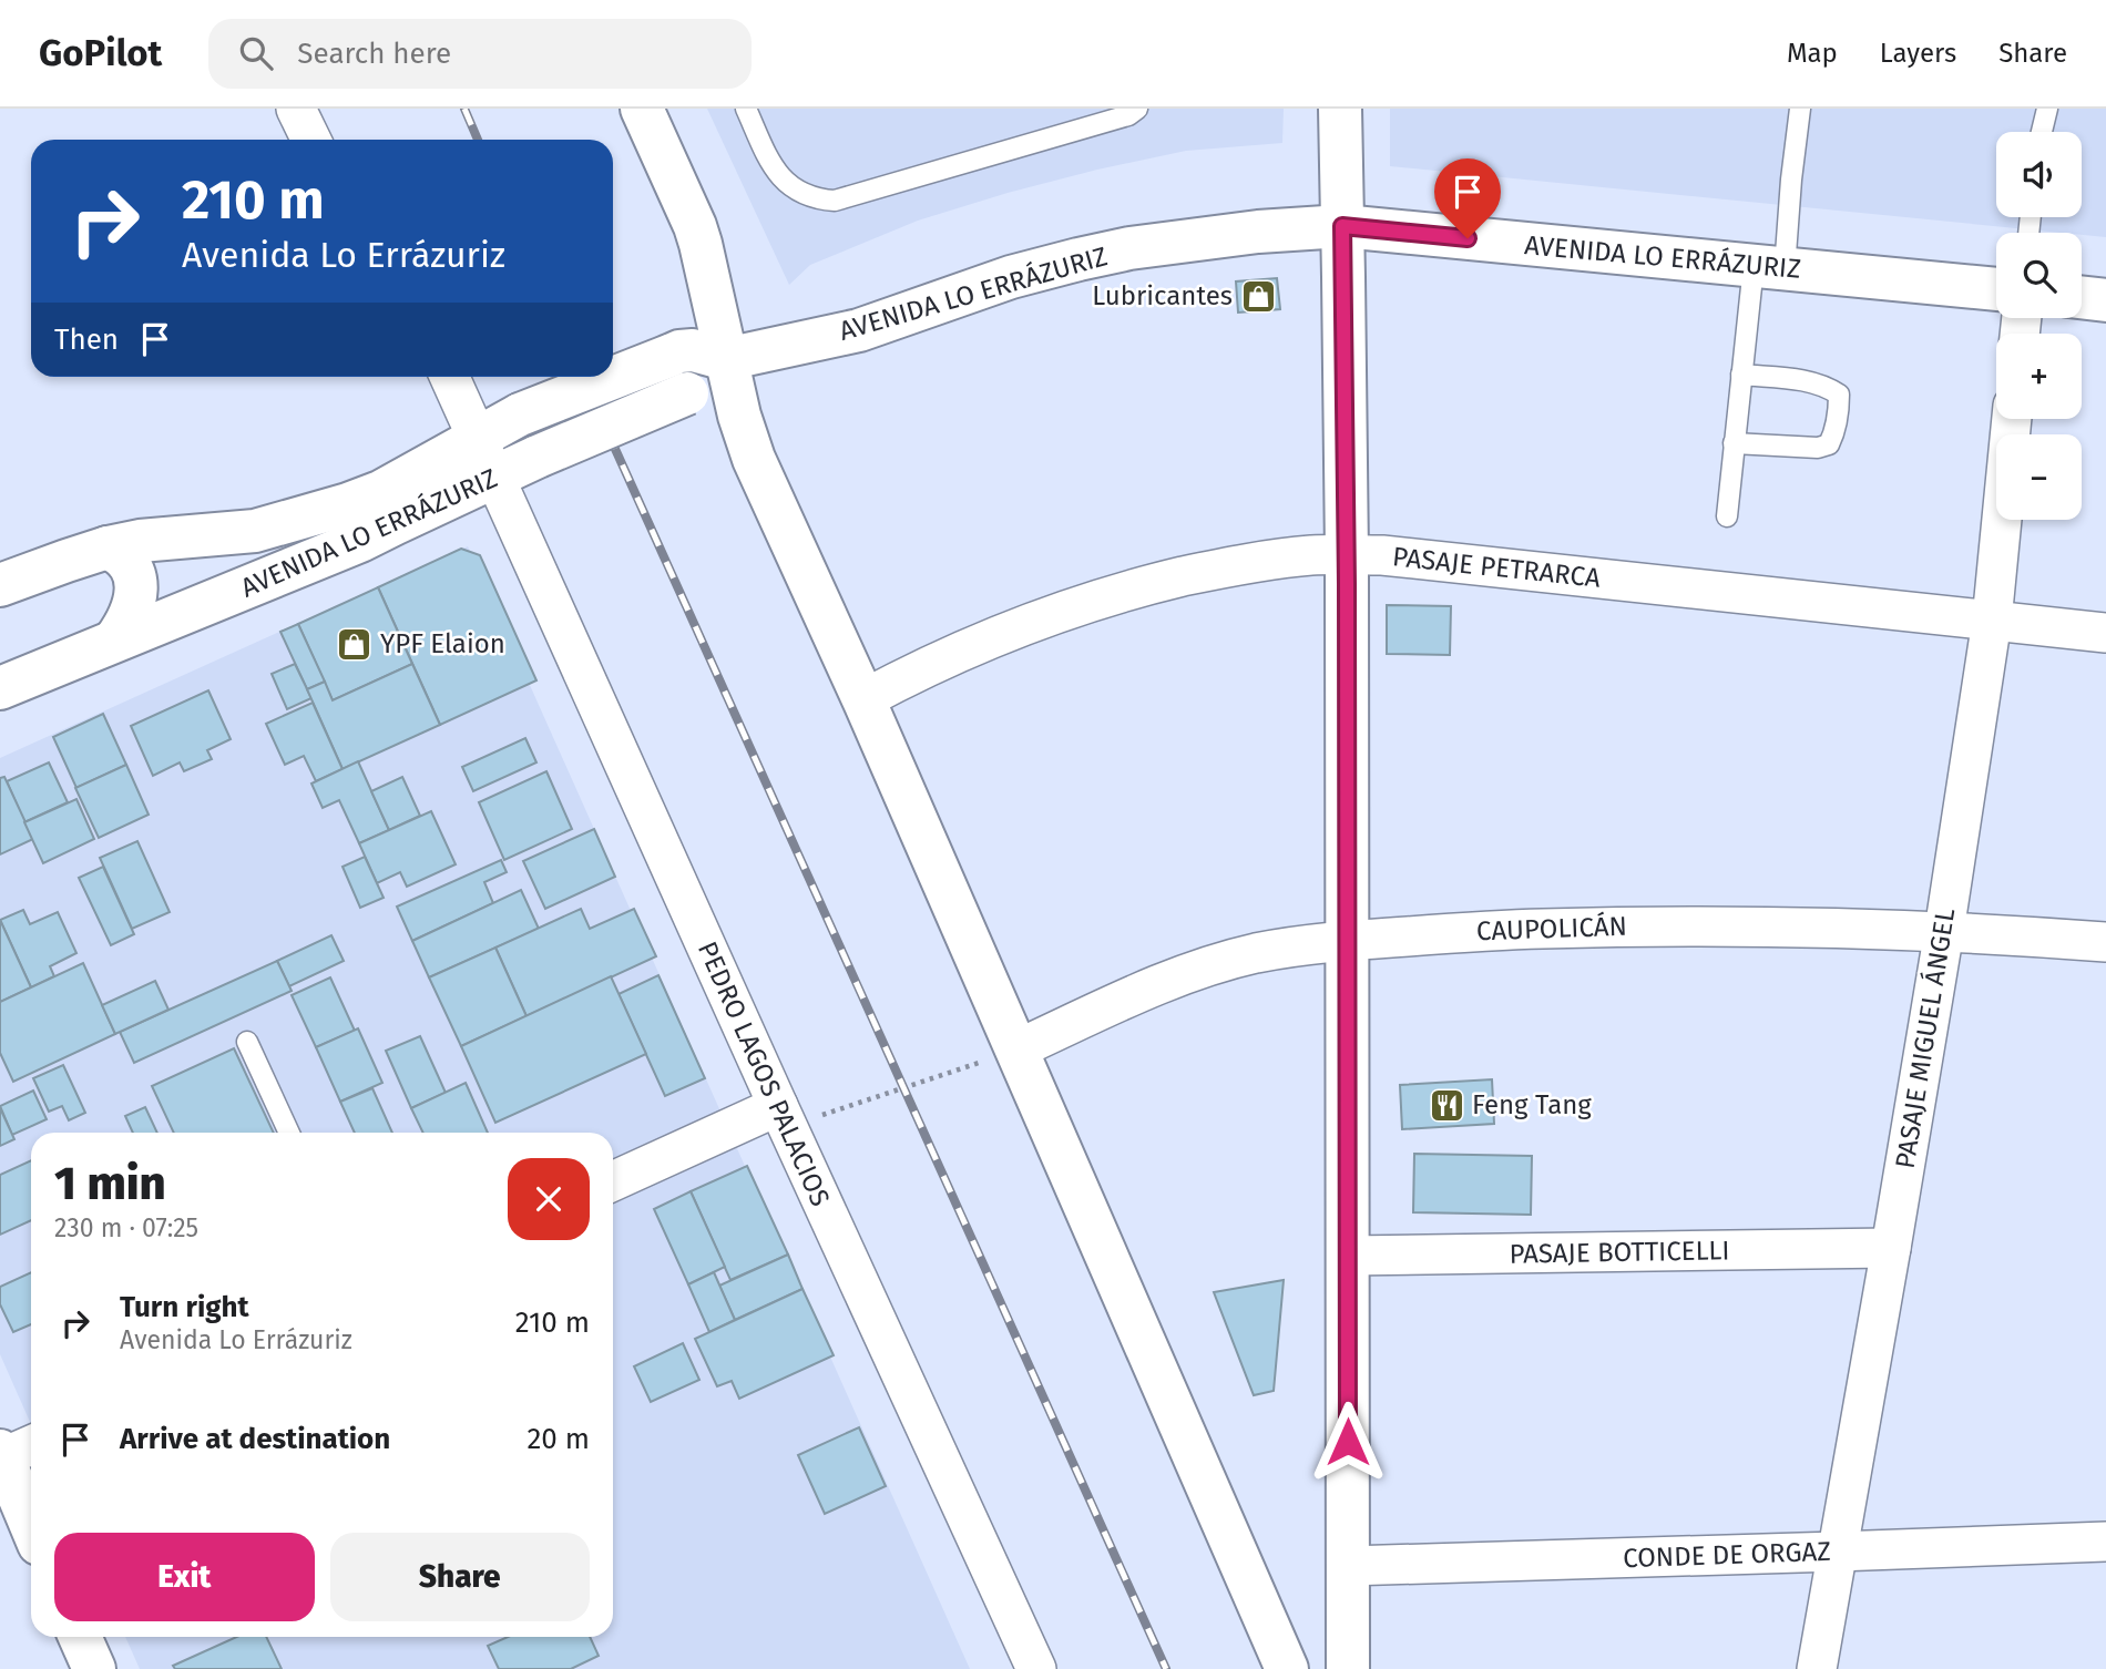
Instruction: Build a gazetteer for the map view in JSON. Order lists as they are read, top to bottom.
{
  "streets": {
    "main road": ["AVENIDA LO ERRÁZURIZ"],
    "street": [
      "PASAJE PETRARCA",
      "CAUPOLICÁN",
      "PASAJE MIGUEL ÁNGEL",
      "PEDRO LAGOS PALACIOS",
      "PASAJE BOTTICELLI",
      "CONDE DE ORGAZ"
    ]
  },
  "crossings": [
    ["AVENIDA LO ERRÁZURIZ", "PEDRO LAGOS PALACIOS"],
    ["PASAJE PETRARCA", "PASAJE MIGUEL ÁNGEL"],
    ["CAUPOLICÁN", "PASAJE MIGUEL ÁNGEL"],
    ["PASAJE MIGUEL ÁNGEL", "PASAJE BOTTICELLI"],
    ["PASAJE MIGUEL ÁNGEL", "CONDE DE ORGAZ"]
  ],
  "places": {
    "shop": ["Lubricantes", "YPF Elaion"],
    "restaurant": ["Feng Tang"]
  },
  "page": {
    "header": "GoPilot",
    "search": "Search here",
    "nav": ["Map", "Layers", "Share"],
    "map_buttons": ["+", "−"],
    "turn": ["210 m", "Avenida Lo Errázuriz"],
    "then": "Then",
    "heading": ["1 min", "230 m · 07:25"],
    "list": [
      {
        "name": "Turn right",
        "note": "Avenida Lo Errázuriz",
        "value": "210 m"
      },
      {
        "name": "Arrive at destination",
        "value": "20 m"
      }
    ],
    "buttons": ["Exit", "Share"]
  }
}
